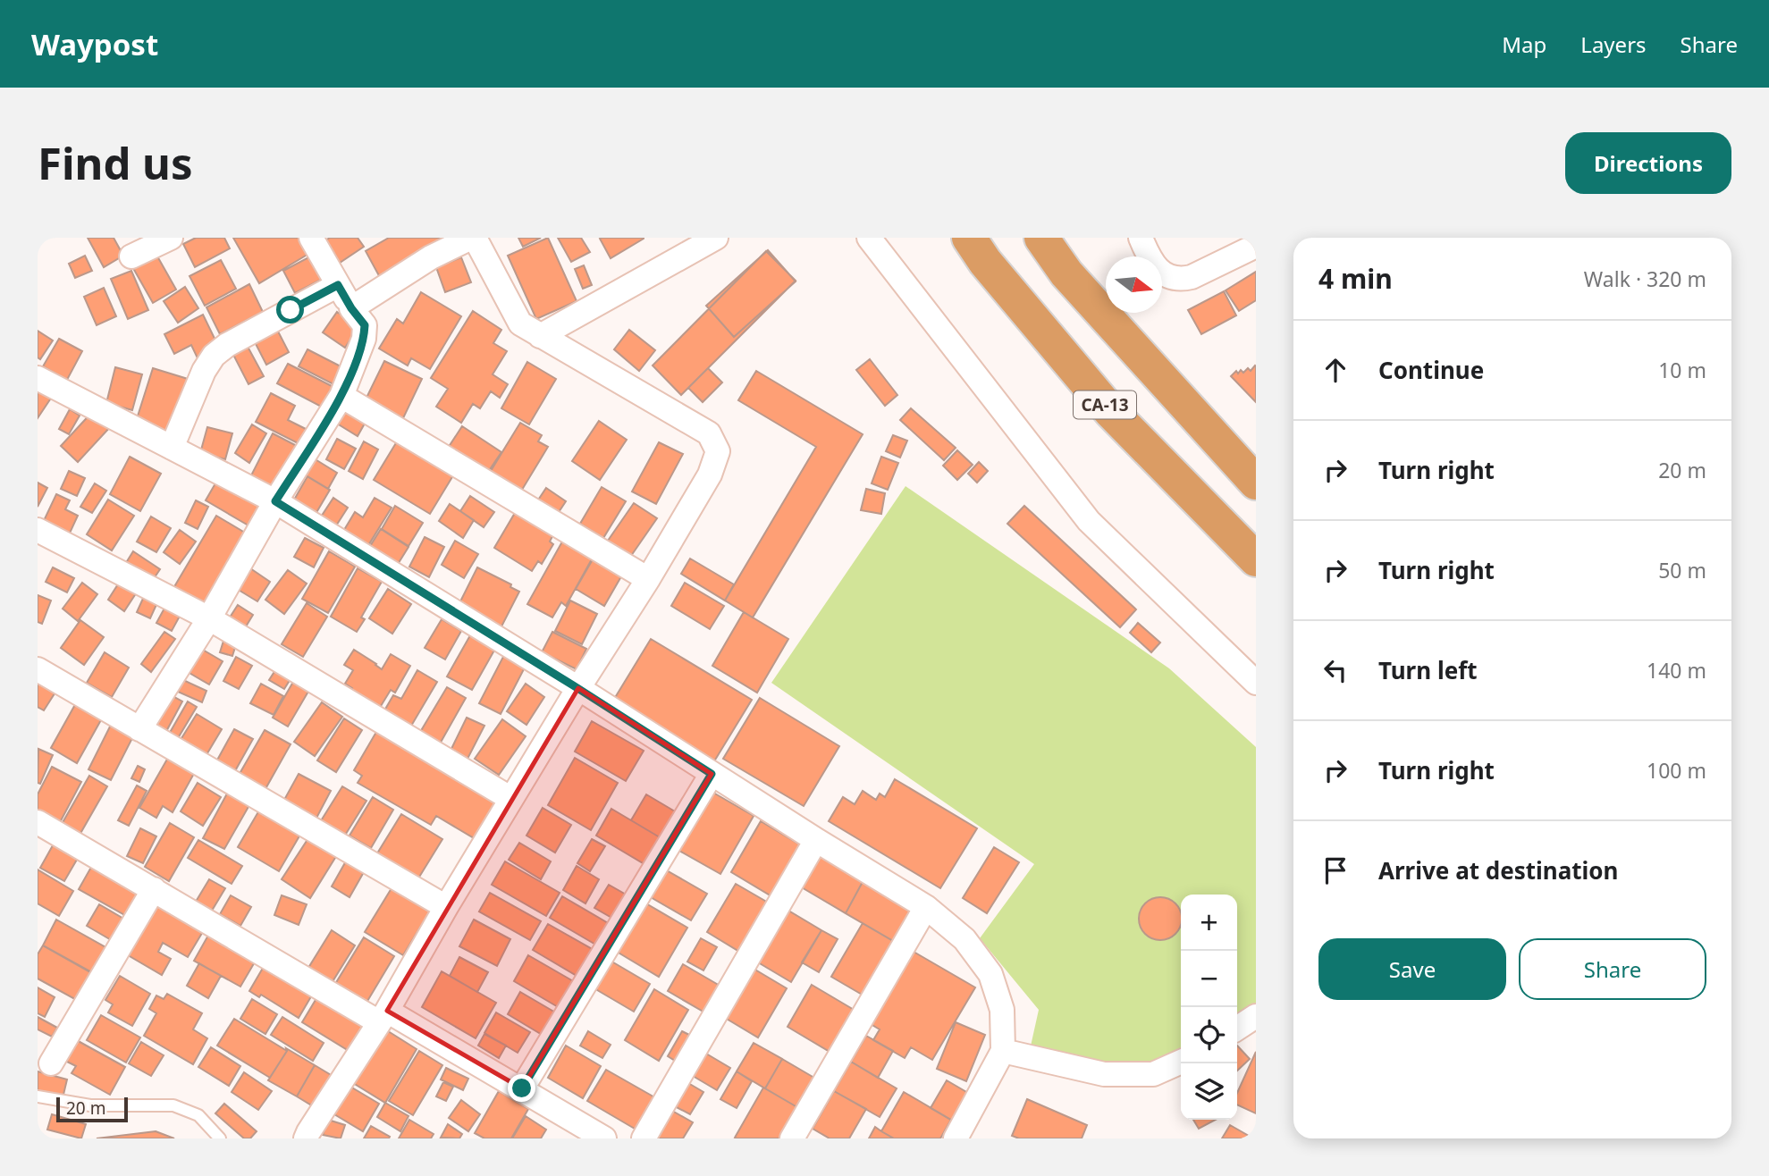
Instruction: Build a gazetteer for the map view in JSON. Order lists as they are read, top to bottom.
{
  "streets": {
    "highway": ["CA-13"]
  },
  "scale_bar": "20 m",
  "north": "right",
  "page": {
    "header": "Waypost",
    "nav": ["Map", "Layers", "Share"],
    "buttons": [
      "Directions",
      ["Save", "Share"]
    ],
    "title": "Find us",
    "heading": ["4 min", "Walk · 320 m"],
    "list": [
      ["Continue", "10 m"],
      ["Turn right", "20 m"],
      ["Turn right", "50 m"],
      ["Turn left", "140 m"],
      ["Turn right", "100 m"],
      "Arrive at destination"
    ],
    "map_buttons": ["+", "−"],
    "scale": "20 m"
  }
}
